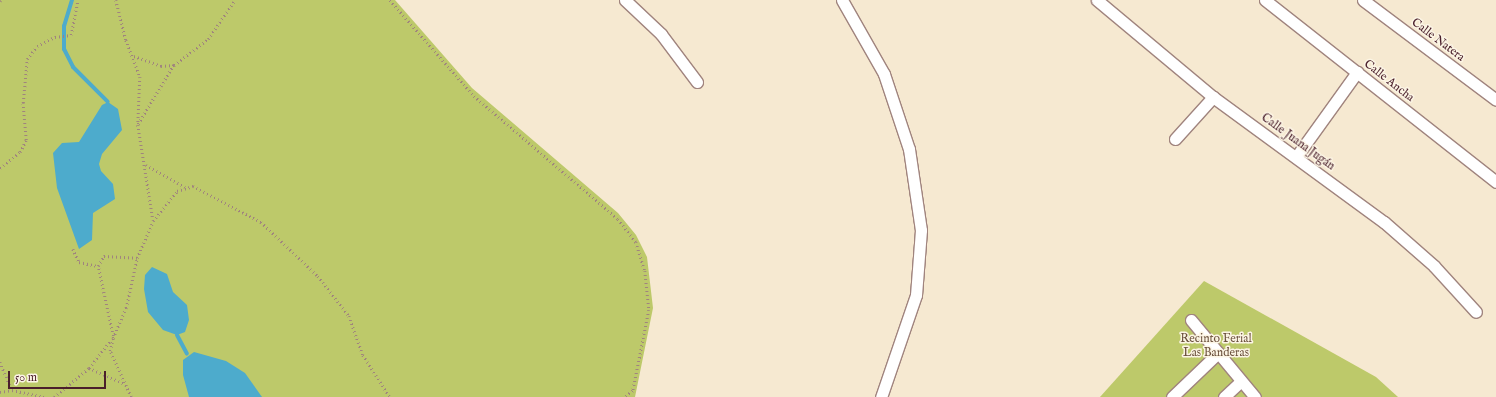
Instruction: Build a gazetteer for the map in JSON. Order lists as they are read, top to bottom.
{
  "streets": {
    "street": ["Calle Natera", "Calle Ancha", "Calle Juana Jugán"]
  },
  "parks": ["Recinto Ferial Las Banderas"],
  "scale_bar": "50 m"
}
